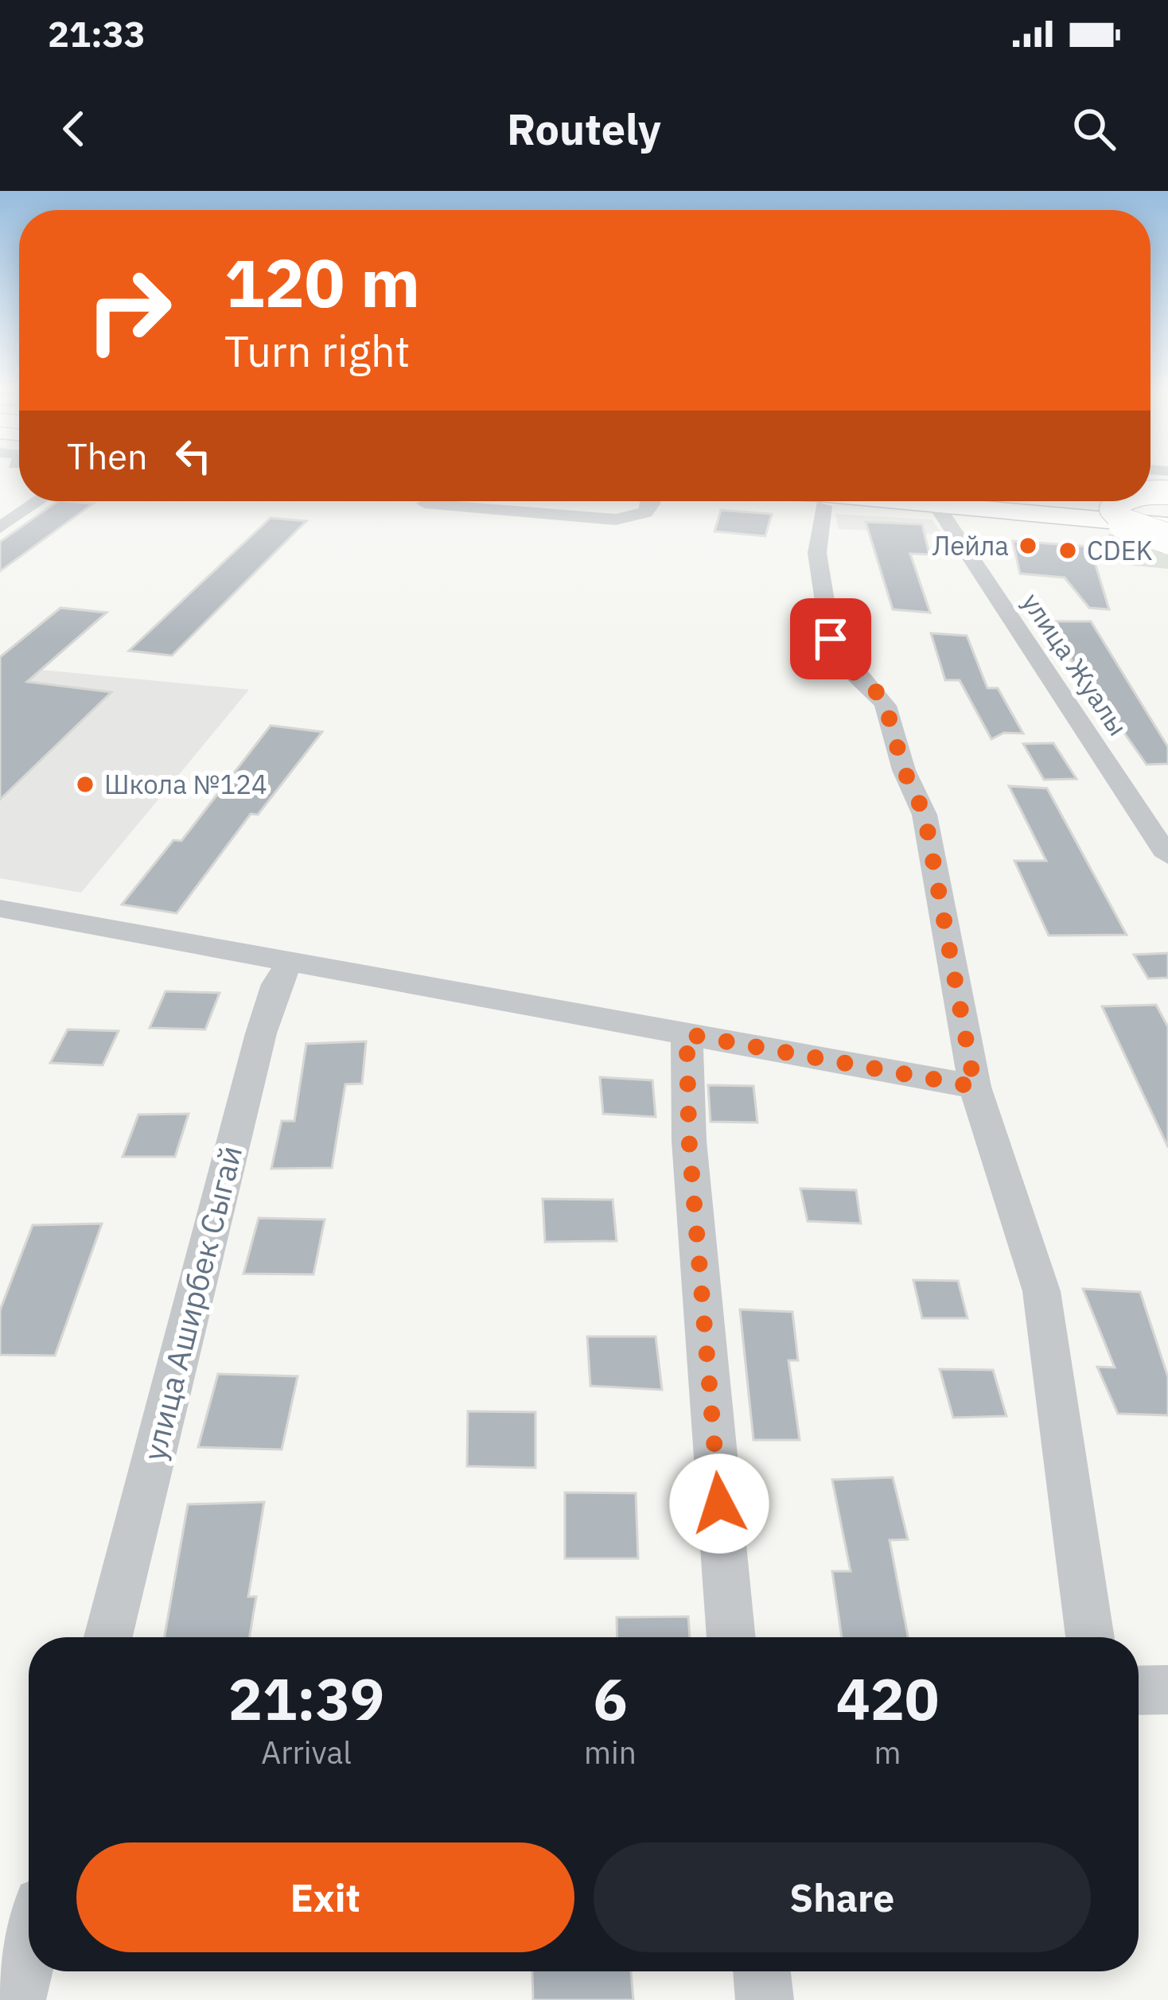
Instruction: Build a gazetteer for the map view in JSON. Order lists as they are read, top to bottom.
{
  "streets": {
    "street": ["улица Жуалы", "улица Аширбек Сыгай"]
  },
  "places": ["Лейла", "CDEK", "Школа №124"],
  "page": {
    "status": "21:33",
    "header": "Routely",
    "turn": ["120 m", "Turn right"],
    "then": "Then",
    "eta": [
      "21:39",
      "Arrival",
      "6",
      "min",
      "420",
      "m"
    ],
    "buttons": ["Exit", "Share"]
  }
}
